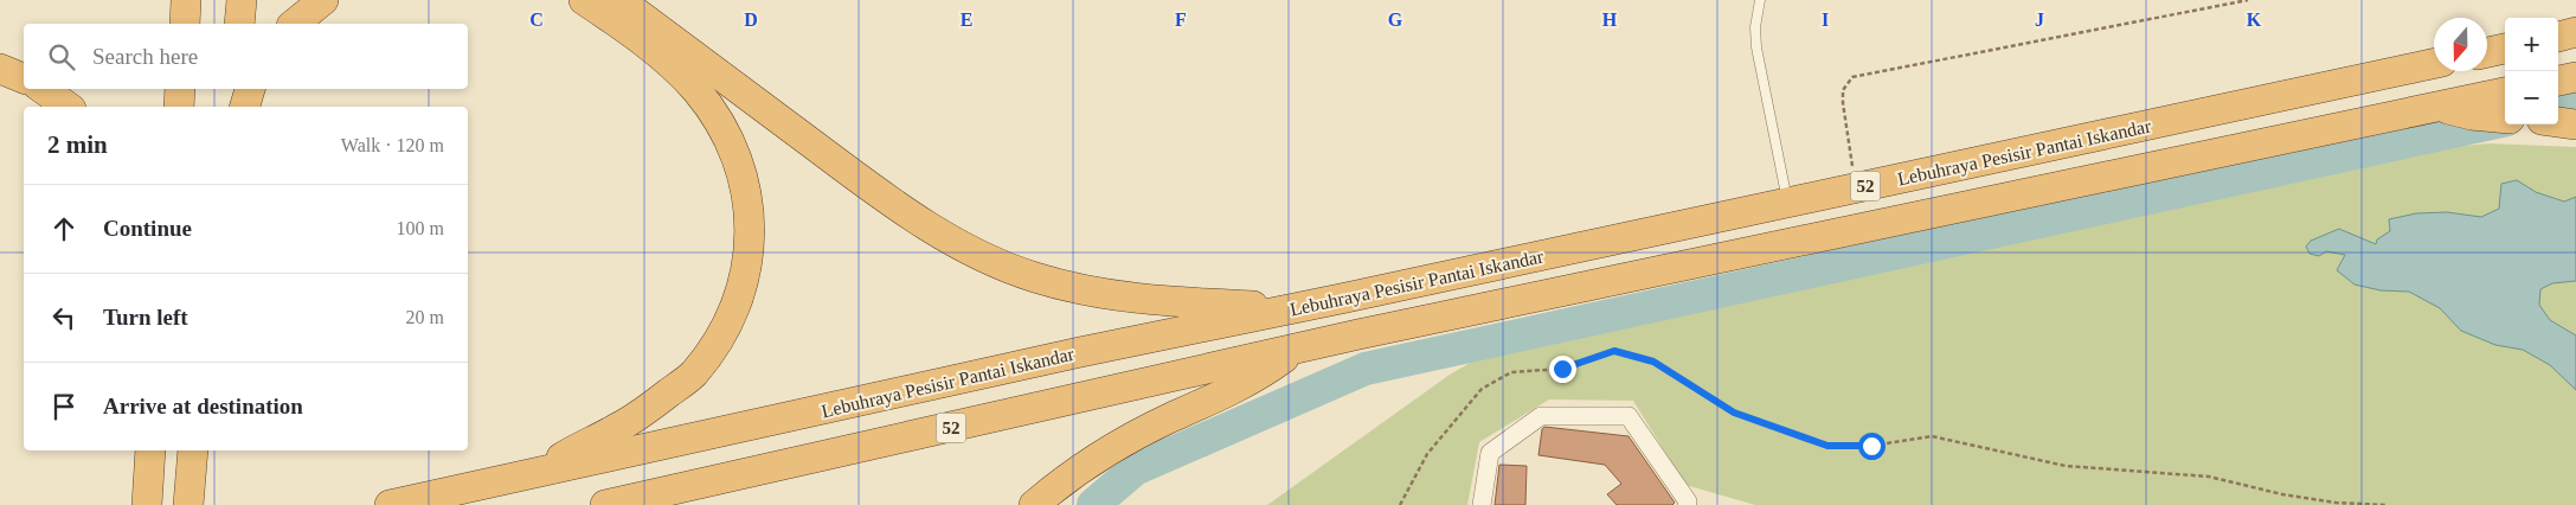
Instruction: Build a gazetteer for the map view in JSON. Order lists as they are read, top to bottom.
{
  "streets": {
    "highway": ["Lebuhraya Pesisir Pantai Iskandar", "52"]
  },
  "north": "bottom",
  "page": {
    "map_buttons": ["+", "−"],
    "search": "Search here",
    "heading": ["2 min", "Walk · 120 m"],
    "list": [
      ["Continue", "100 m"],
      ["Turn left", "20 m"],
      "Arrive at destination"
    ]
  },
  "grid": {
    "columns": [
      "C",
      "D",
      "E",
      "F",
      "G",
      "H",
      "I",
      "J",
      "K"
    ]
  }
}
